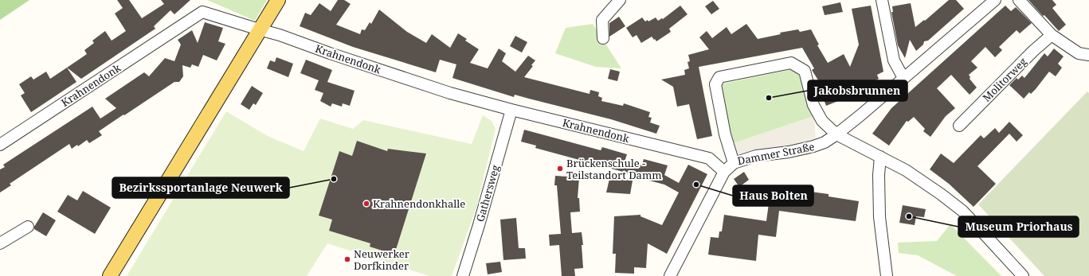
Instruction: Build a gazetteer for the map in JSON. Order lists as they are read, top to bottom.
{
  "streets": {
    "street": [
      "Krahnendonk",
      "Molitorweg",
      "Dammer Straße",
      "Gathersweg"
    ]
  },
  "crossings": [
    ["Krahnendonk", "Gathersweg"]
  ],
  "places": [
    "Jakobsbrunnen",
    "Brückenschule - Teilstandort Damm",
    "Bezirkssportanlage Neuwerk",
    "Haus Bolten",
    "Krahnendonkhalle",
    "Museum Priorhaus",
    "Neuwerker Dorfkinder"
  ]
}
